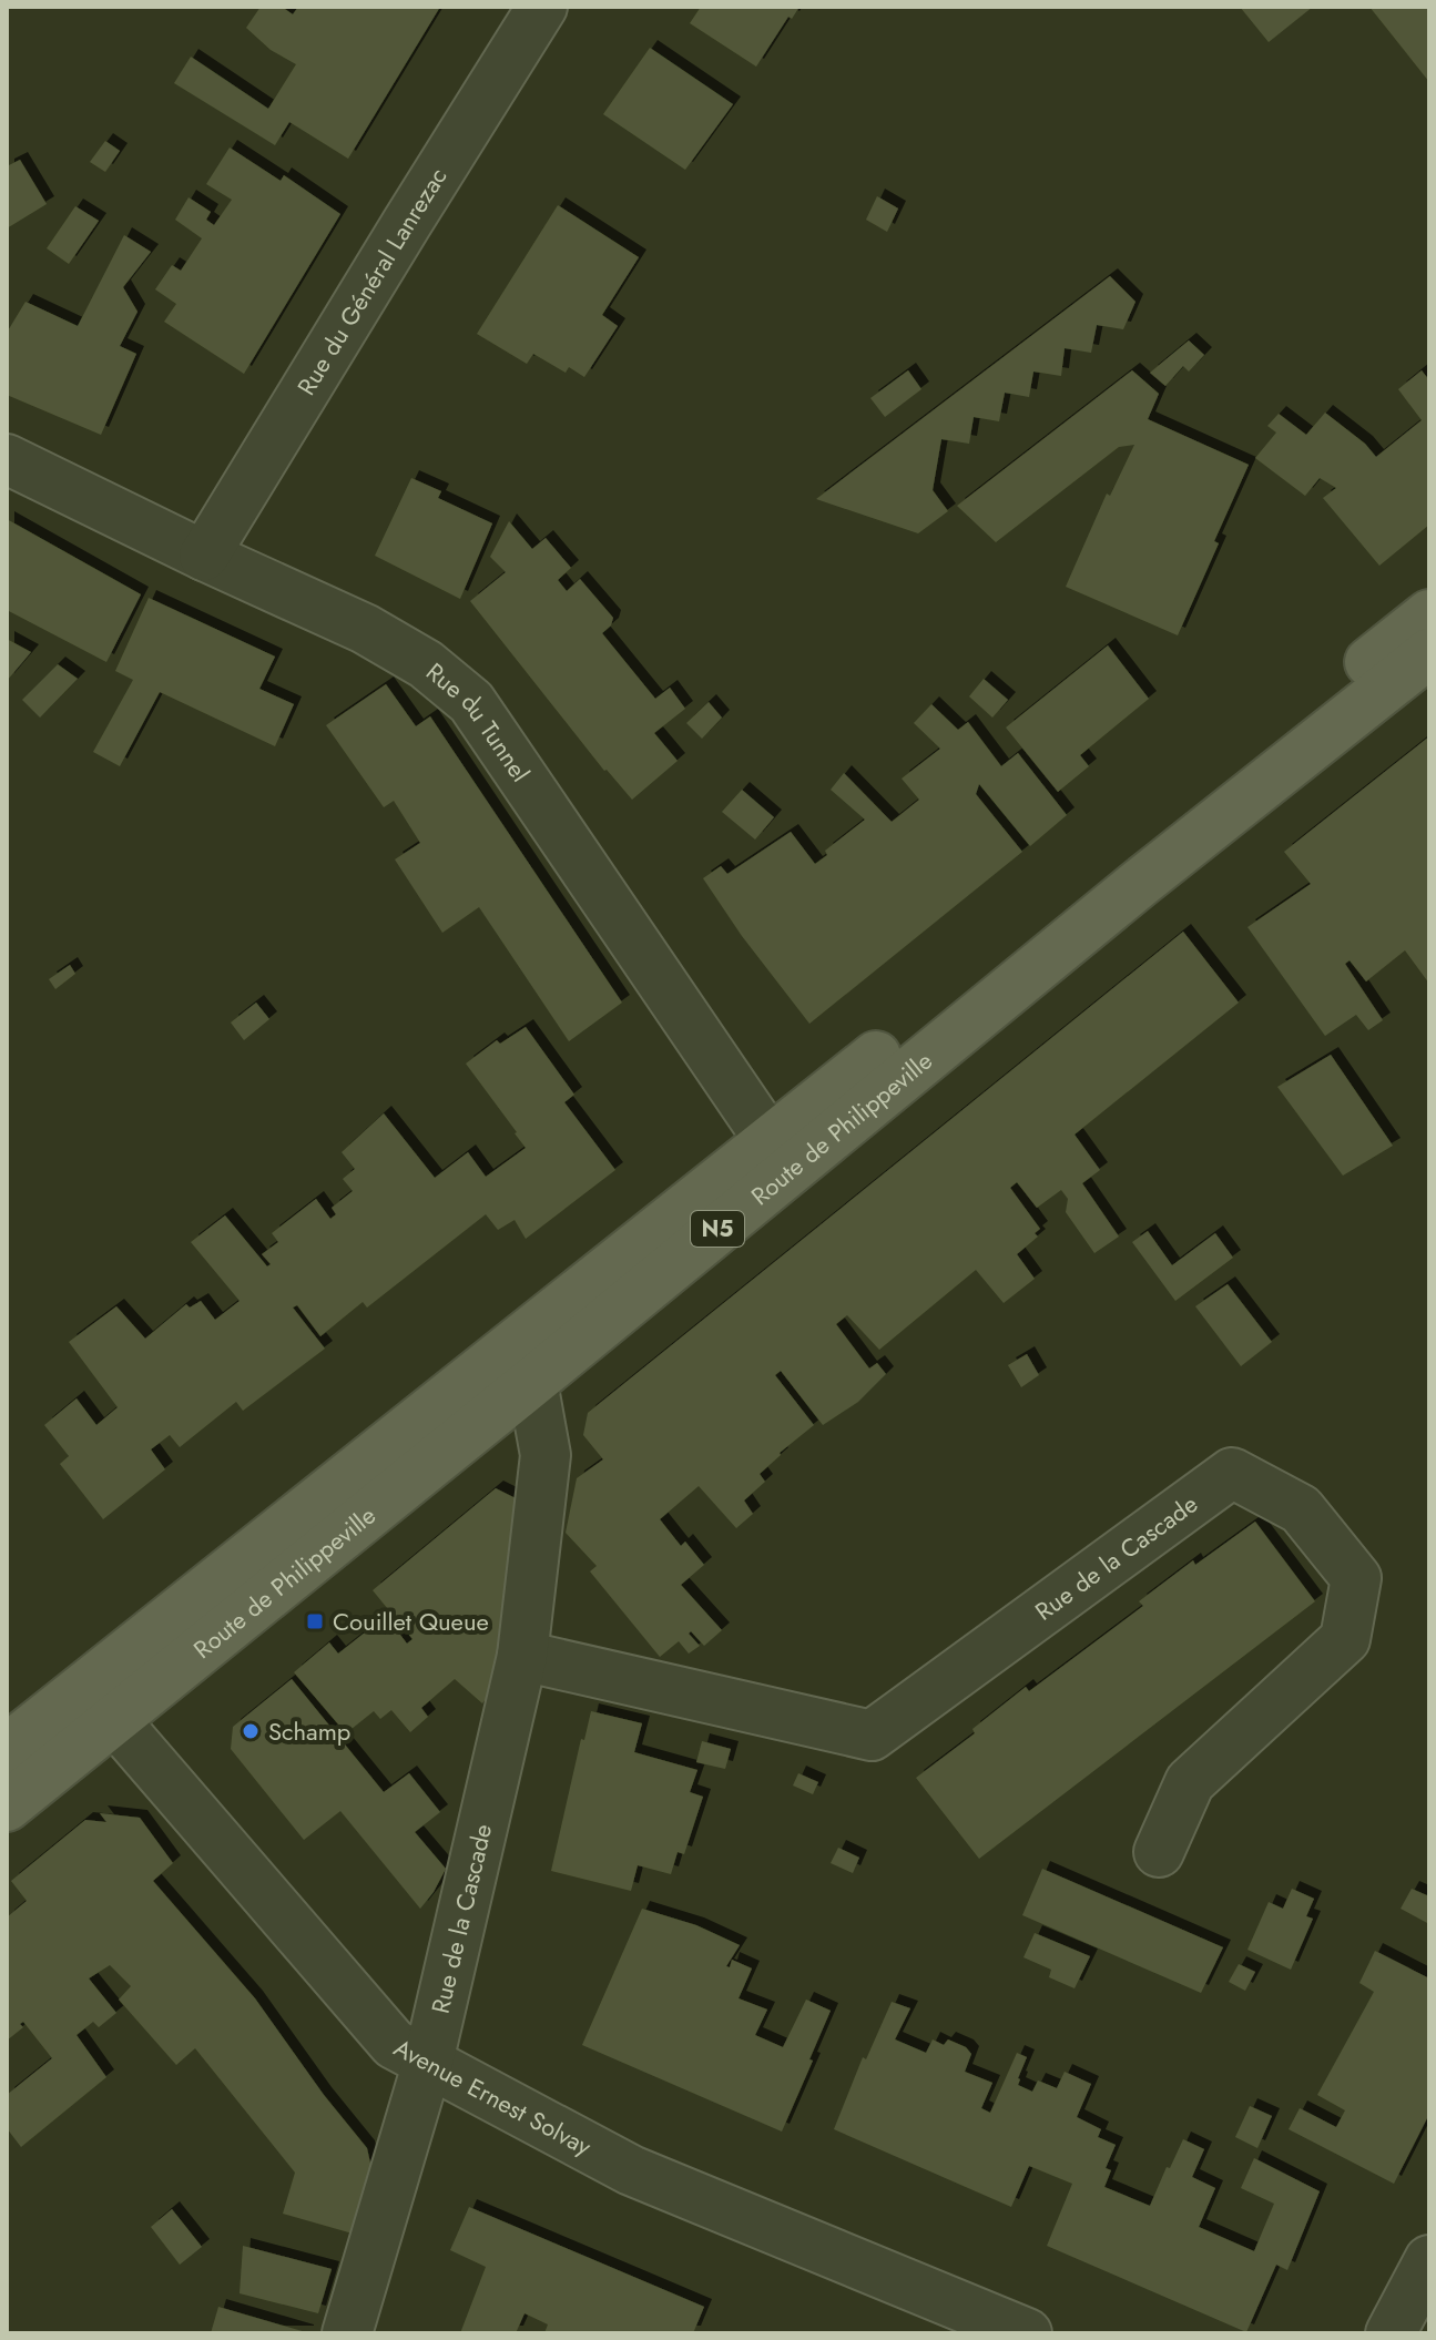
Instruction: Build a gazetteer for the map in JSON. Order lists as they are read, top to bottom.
{
  "streets": {
    "main road": ["Route de Philippeville", "N5"],
    "street": [
      "Rue du Général Lanrezac",
      "Rue du Tunnel",
      "Rue de la Cascade",
      "Avenue Ernest Solvay"
    ]
  },
  "crossings": [
    ["Rue du Général Lanrezac", "Rue du Tunnel"],
    ["Rue du Tunnel", "Route de Philippeville"],
    ["Route de Philippeville", "Rue de la Cascade"],
    ["Route de Philippeville", "Avenue Ernest Solvay"],
    ["Rue de la Cascade", "Avenue Ernest Solvay"]
  ],
  "places": {
    "transit": ["Couillet Queue"],
    "other": ["Schamp"]
  }
}
